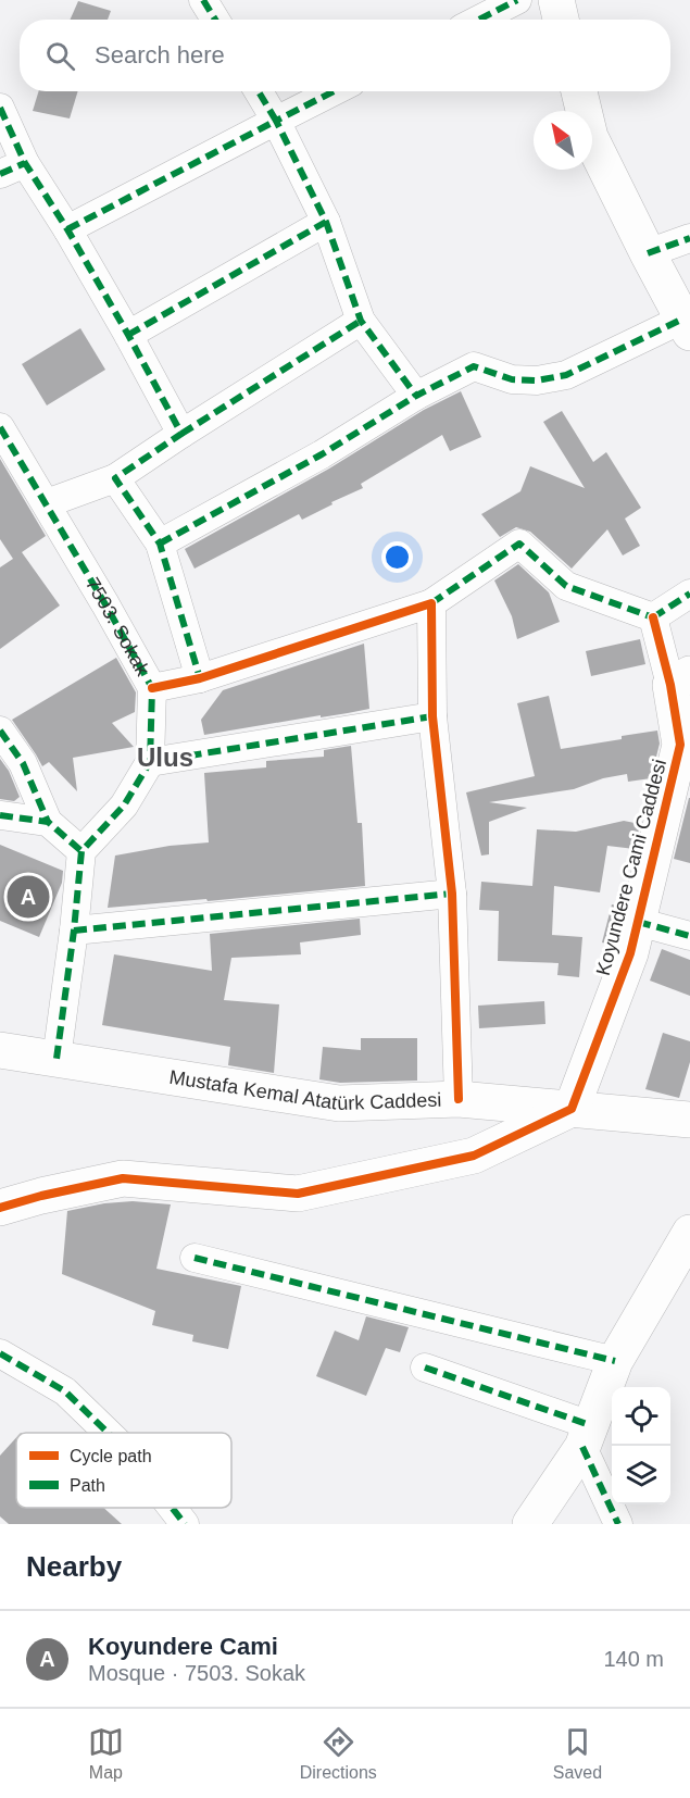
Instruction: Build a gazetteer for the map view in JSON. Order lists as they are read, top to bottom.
{
  "streets": {
    "street": ["7503. Sokak", "Koyundere Cami Caddesi", "Mustafa Kemal Atatürk Caddesi"]
  },
  "crossings": [
    ["Koyundere Cami Caddesi", "Mustafa Kemal Atatürk Caddesi"]
  ],
  "districts": ["Ulus"],
  "legend": ["Cycle path", "Path"],
  "north": "top left",
  "page": {
    "search": "Search here",
    "pins": "A",
    "heading": "Nearby",
    "list": [
      {
        "mark": "A",
        "name": "Koyundere Cami",
        "note": "Mosque · 7503. Sokak",
        "value": "140 m"
      }
    ],
    "nav": ["Map", "Directions", "Saved"]
  }
}
